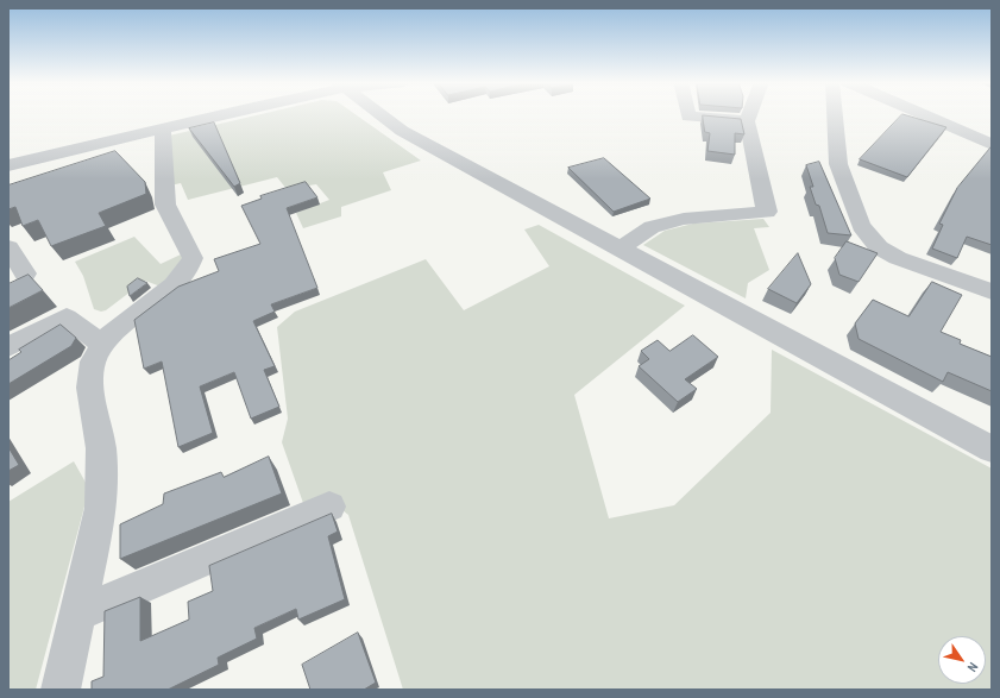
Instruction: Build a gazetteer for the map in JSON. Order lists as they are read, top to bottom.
{
  "north": "bottom right"
}
